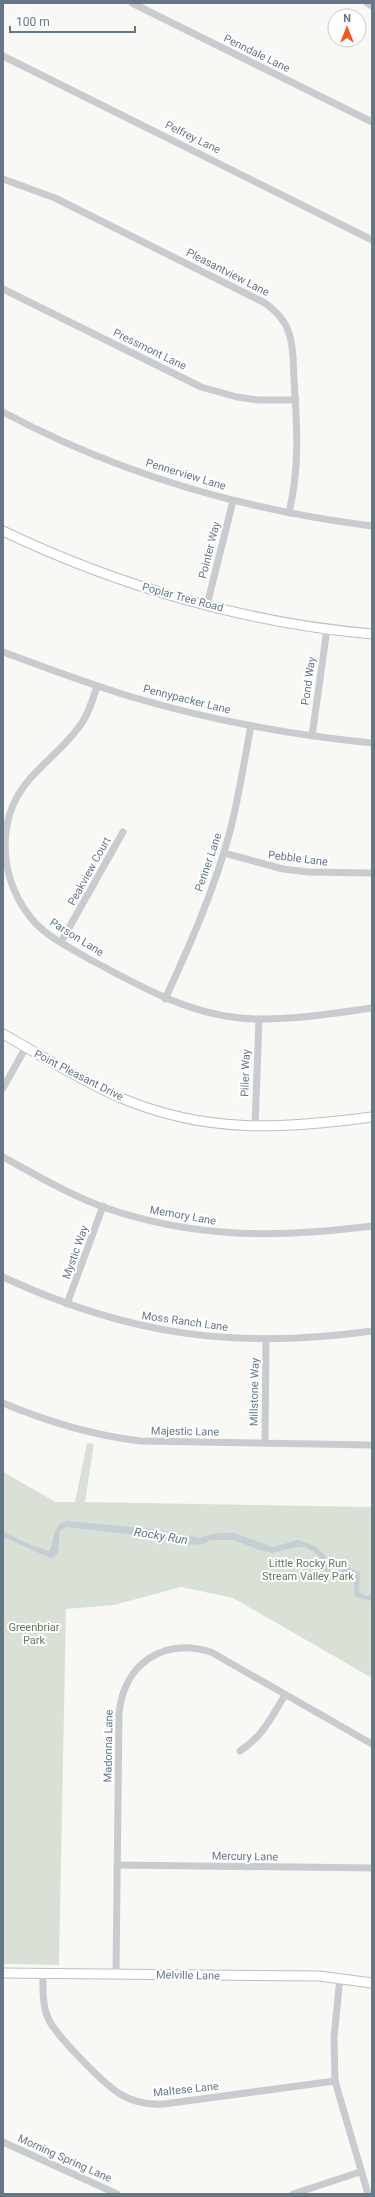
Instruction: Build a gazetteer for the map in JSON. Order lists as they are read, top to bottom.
{
  "streets": {
    "street": [
      "Penndale Lane",
      "Pelfrey Lane",
      "Pleasantview Lane",
      "Pressmont Lane",
      "Pennerview Lane",
      "Pointer Way",
      "Poplar Tree Road",
      "Pond Way",
      "Pennypacker Lane",
      "Pebble Lane",
      "Penner Lane",
      "Peakview Court",
      "Parson Lane",
      "Piller Way",
      "Point Pleasant Drive",
      "Memory Lane",
      "Mystic Way",
      "Moss Ranch Lane",
      "Millstone Way",
      "Majestic Lane",
      "Madonna Lane",
      "Mercury Lane",
      "Melville Lane",
      "Maltese Lane",
      "Morning Spring Lane"
    ]
  },
  "crossings": [
    ["Pleasantview Lane", "Pressmont Lane"],
    ["Pleasantview Lane", "Pennerview Lane"],
    ["Pennerview Lane", "Pointer Way"],
    ["Pointer Way", "Poplar Tree Road"],
    ["Poplar Tree Road", "Pond Way"],
    ["Pond Way", "Pennypacker Lane"],
    ["Pennypacker Lane", "Penner Lane"],
    ["Pennypacker Lane", "Parson Lane"],
    ["Pebble Lane", "Penner Lane"],
    ["Penner Lane", "Parson Lane"],
    ["Peakview Court", "Parson Lane"],
    ["Parson Lane", "Piller Way"],
    ["Piller Way", "Point Pleasant Drive"],
    ["Memory Lane", "Mystic Way"],
    ["Mystic Way", "Moss Ranch Lane"],
    ["Moss Ranch Lane", "Millstone Way"],
    ["Millstone Way", "Majestic Lane"],
    ["Madonna Lane", "Mercury Lane"],
    ["Madonna Lane", "Melville Lane"],
    ["Melville Lane", "Maltese Lane"]
  ],
  "water": ["Rocky Run"],
  "parks": ["Little Rocky Run Stream Valley Park", "Greenbriar Park"],
  "scale_bar": "100 m",
  "north": "top"
}
